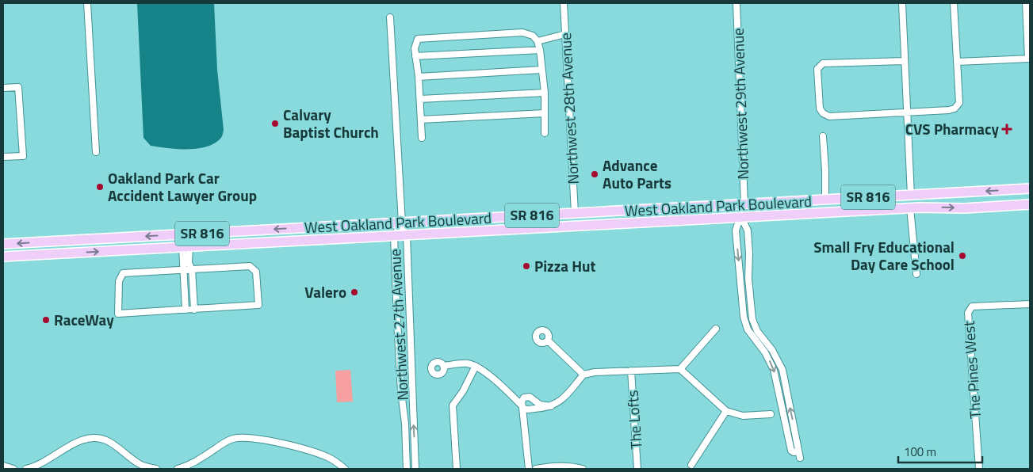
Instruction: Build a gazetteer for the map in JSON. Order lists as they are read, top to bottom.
{
  "streets": {
    "main road": ["SR 816", "West Oakland Park Boulevard"],
    "street": [
      "Northwest 29th Avenue",
      "Northwest 28th Avenue",
      "Northwest 27th Avenue",
      "The Pines West",
      "The Lofts"
    ]
  },
  "crossings": [
    ["Northwest 29th Avenue", "West Oakland Park Boulevard"],
    ["Northwest 28th Avenue", "West Oakland Park Boulevard"],
    ["West Oakland Park Boulevard", "Northwest 27th Avenue"]
  ],
  "places": {
    "other": [
      "Calvary Baptist Church",
      "Advance Auto Parts",
      "Oakland Park Car Accident Lawyer Group",
      "Small Fry Educational Day Care School",
      "Pizza Hut",
      "Valero",
      "RaceWay"
    ],
    "health": ["CVS Pharmacy"]
  },
  "scale_bar": "100 m"
}
